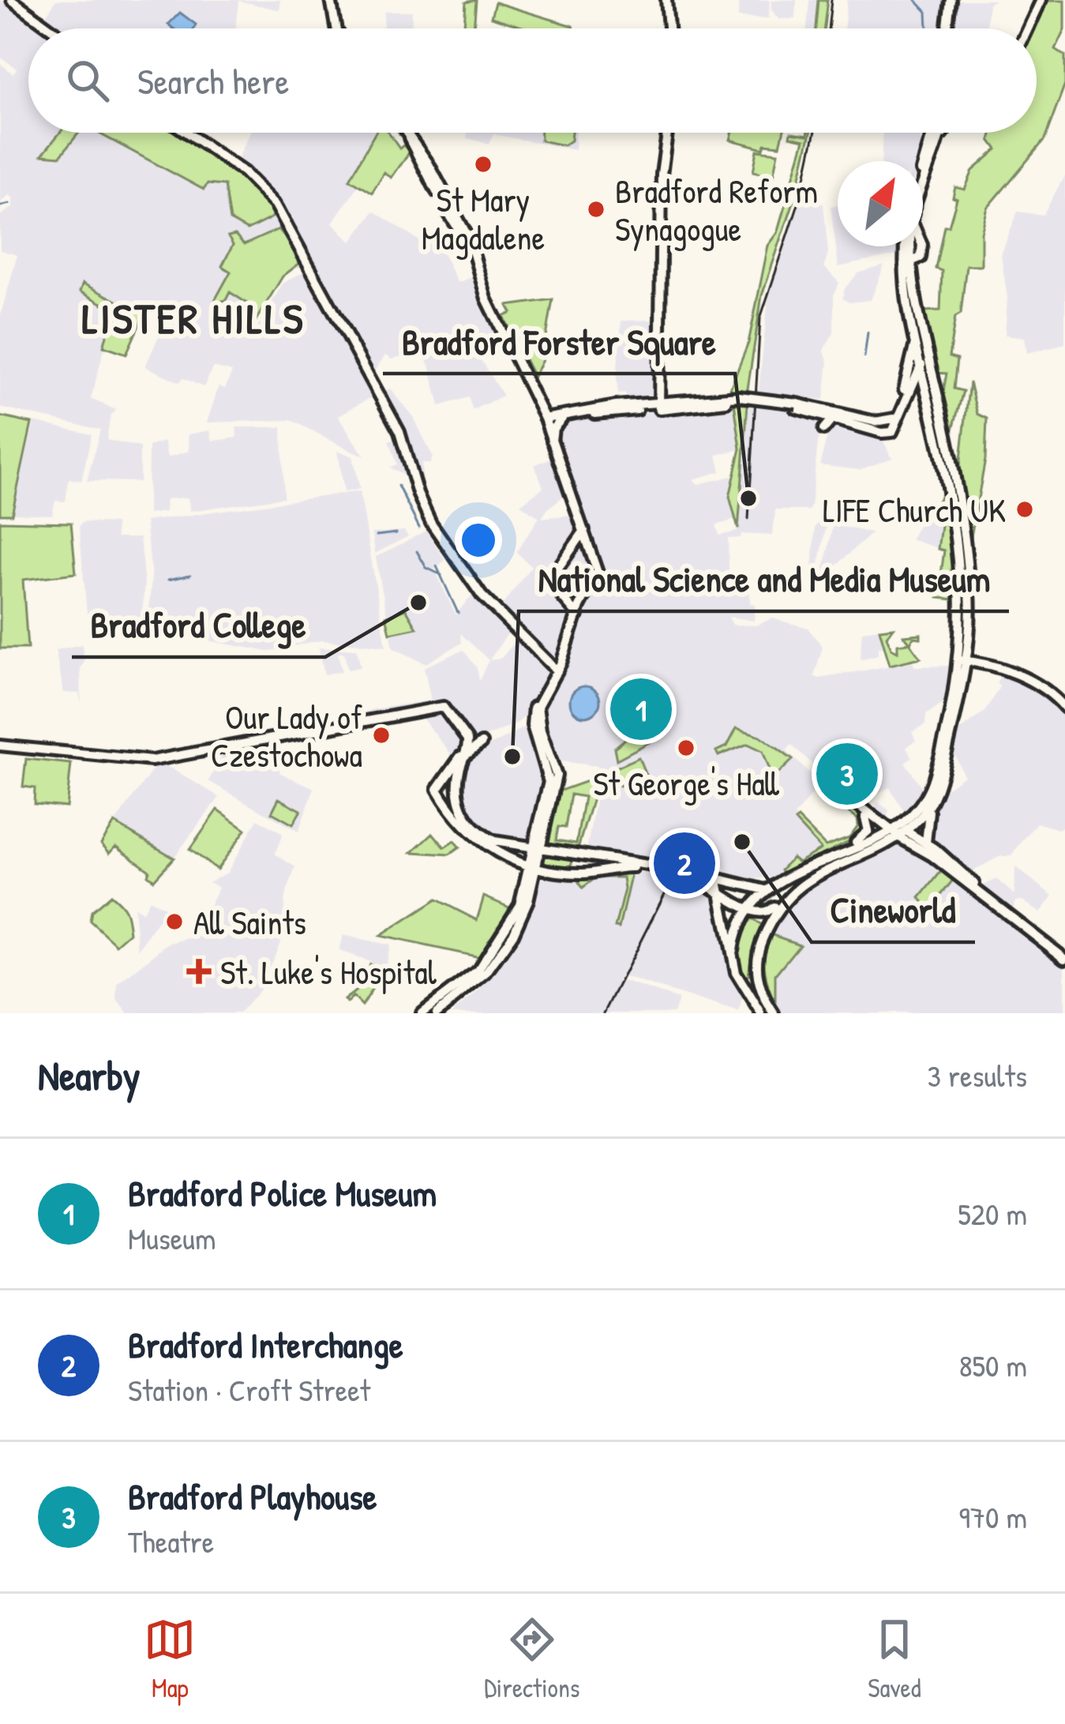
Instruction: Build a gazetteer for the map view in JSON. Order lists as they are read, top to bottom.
{
  "districts": ["LISTER HILLS"],
  "places": {
    "other": [
      "St Mary Magdalene",
      "Bradford Reform Synagogue",
      "Bradford Forster Square",
      "LIFE Church UK",
      "Bradford College",
      "Our Lady of Czestochowa",
      "St George's Hall",
      "National Science and Media Museum",
      "Cineworld",
      "All Saints"
    ],
    "health": ["St. Luke's Hospital"]
  },
  "north": "top right",
  "page": {
    "search": "Search here",
    "pins": ["1", "3", "2"],
    "heading": ["Nearby", "3 results"],
    "list": [
      {
        "mark": "1",
        "name": "Bradford Police Museum",
        "note": "Museum",
        "value": "520 m"
      },
      {
        "mark": "2",
        "name": "Bradford Interchange",
        "note": "Station · Croft Street",
        "value": "850 m"
      },
      {
        "mark": "3",
        "name": "Bradford Playhouse",
        "note": "Theatre",
        "value": "970 m"
      }
    ],
    "nav": ["Map", "Directions", "Saved"]
  }
}
